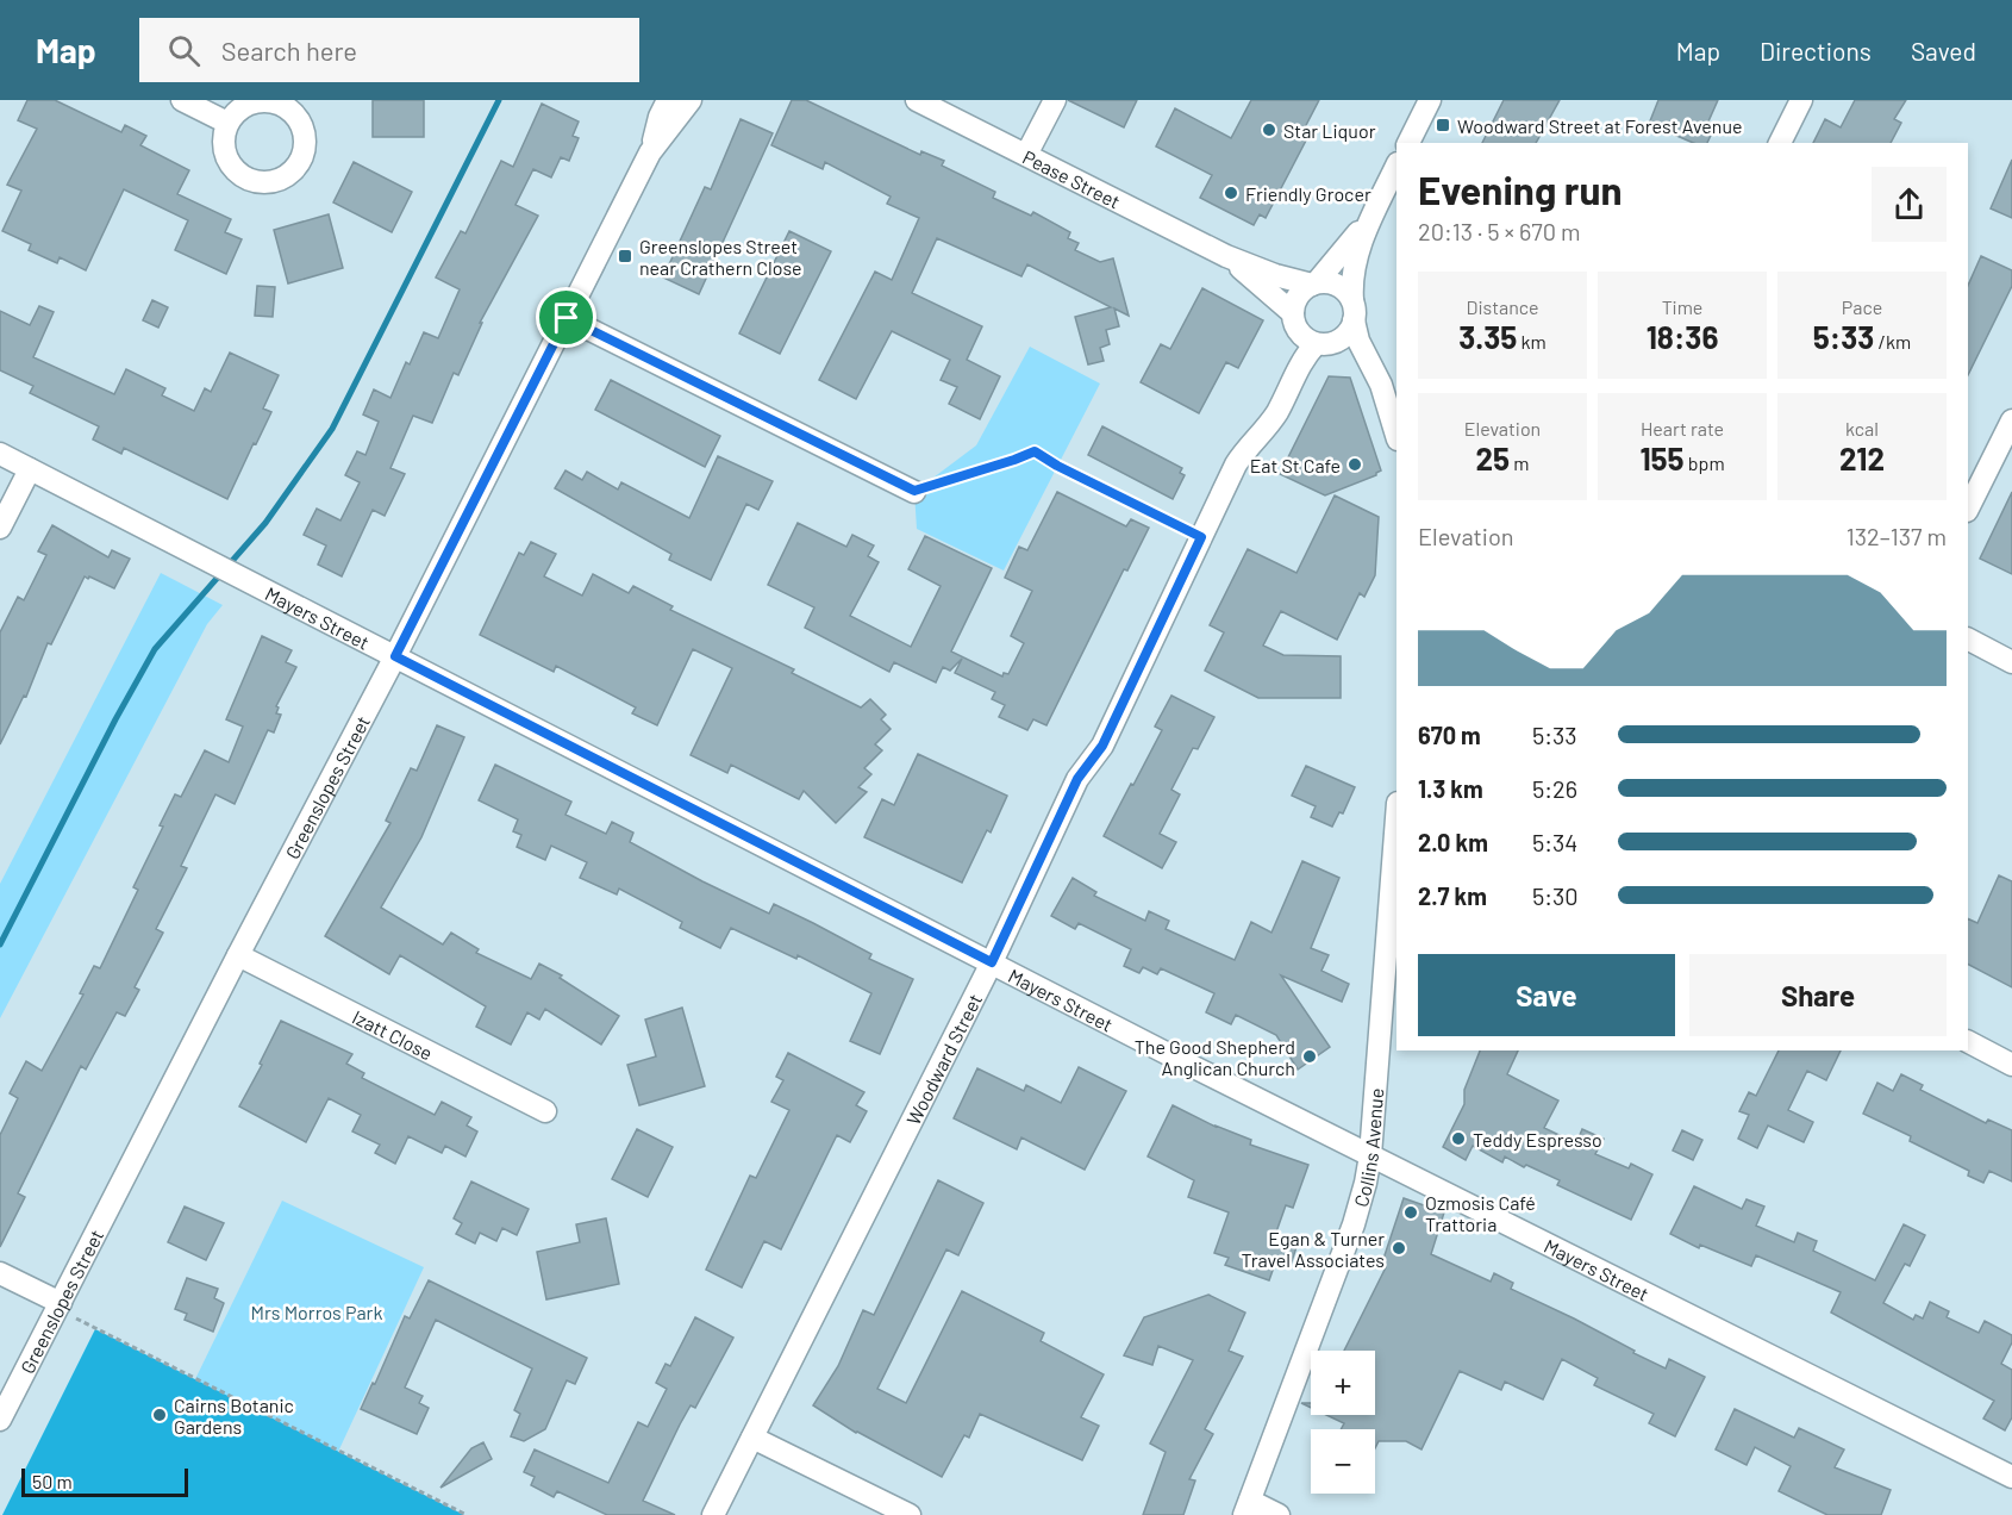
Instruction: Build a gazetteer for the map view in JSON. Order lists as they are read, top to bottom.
{
  "streets": {
    "street": [
      "Pease Street",
      "Mayers Street",
      "Greenslopes Street",
      "Izatt Close",
      "Woodward Street",
      "Collins Avenue"
    ]
  },
  "crossings": [
    ["Pease Street", "Woodward Street"],
    ["Mayers Street", "Greenslopes Street"],
    ["Mayers Street", "Woodward Street"],
    ["Mayers Street", "Collins Avenue"],
    ["Greenslopes Street", "Izatt Close"]
  ],
  "parks": ["Mrs Morros Park"],
  "places": {
    "transit": ["Woodward Street at Forest Avenue", "Greenslopes Street near Crathern Close"],
    "other": [
      "Star Liquor",
      "Friendly Grocer",
      "Eat St Cafe",
      "The Good Shepherd Anglican Church",
      "Teddy Espresso",
      "Ozmosis Café Trattoria",
      "Egan & Turner Travel Associates",
      "Cairns Botanic Gardens"
    ]
  },
  "scale_bar": "50 m",
  "page": {
    "header": "Map",
    "search": "Search here",
    "nav": ["Map", "Directions", "Saved"],
    "heading": ["Evening run", "20:13 · 5 × 670 m"],
    "stats": [
      ["Distance", "3.35 km"],
      ["Time", "18:36"],
      ["Pace", "5:33 /km"],
      ["Elevation", "25 m"],
      ["Heart rate", "155 bpm"],
      ["kcal", "212"]
    ],
    "chart": ["Elevation", "132–137 m"],
    "list": [
      {
        "name": "670 m",
        "note": "5:33"
      },
      {
        "name": "1.3 km",
        "note": "5:26"
      },
      {
        "name": "2.0 km",
        "note": "5:34"
      },
      {
        "name": "2.7 km",
        "note": "5:30"
      }
    ],
    "buttons": ["Save", "Share"],
    "map_buttons": ["+", "−"],
    "scale": "50 m"
  }
}
